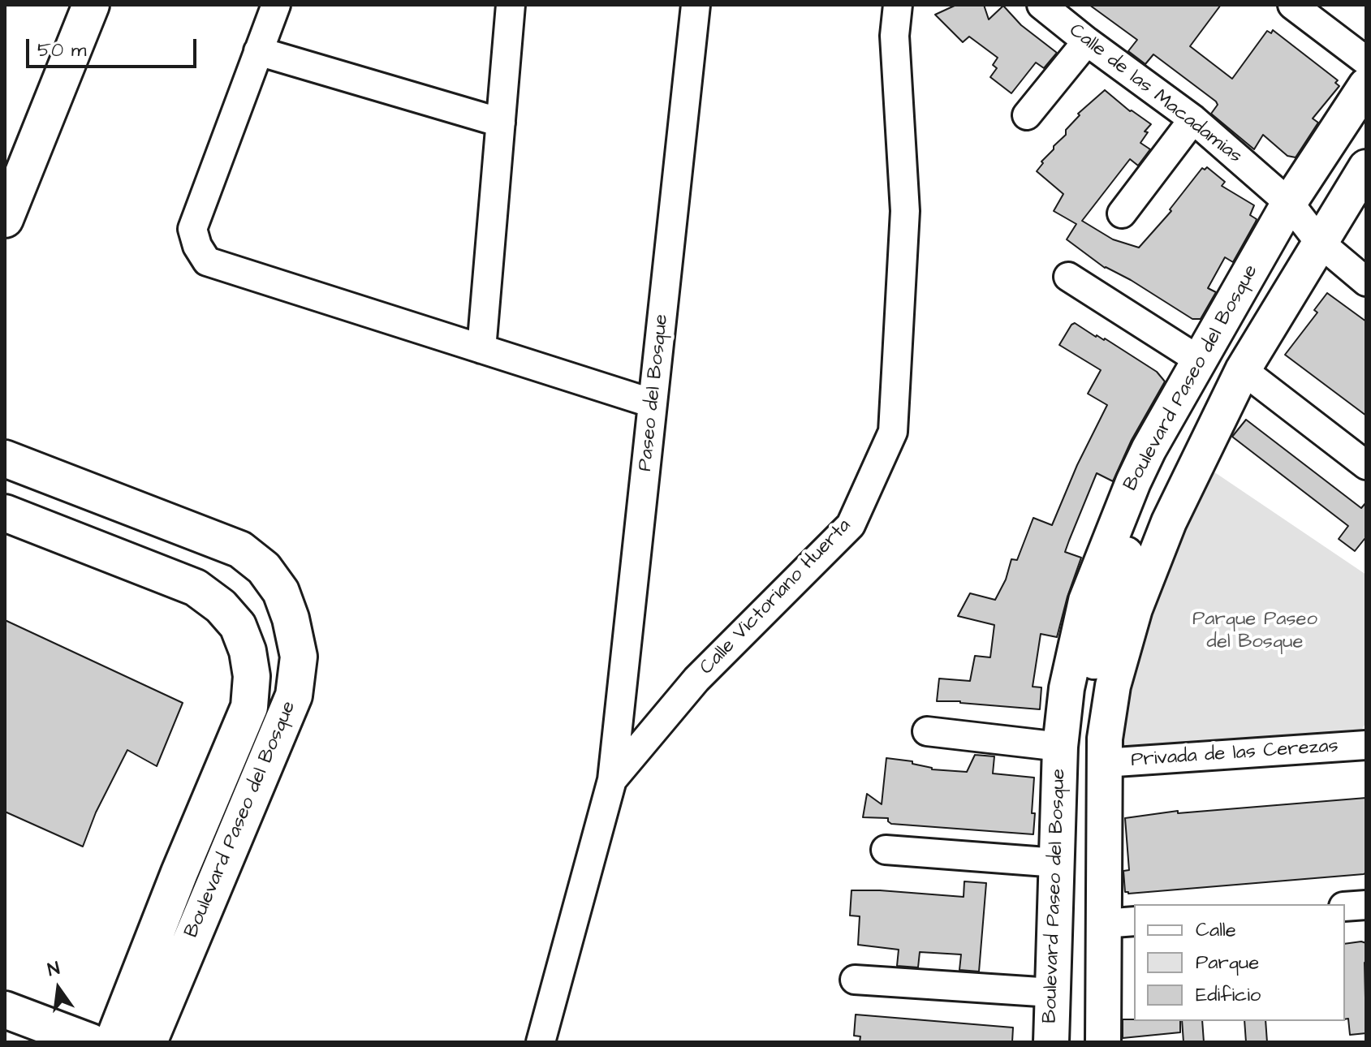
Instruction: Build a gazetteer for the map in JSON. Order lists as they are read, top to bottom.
{
  "streets": {
    "main road": ["Boulevard Paseo del Bosque"],
    "street": [
      "Calle de las Macadamias",
      "Paseo del Bosque",
      "Calle Victoriano Huerta",
      "Privada de las Cerezas"
    ]
  },
  "crossings": [
    ["Calle de las Macadamias", "Boulevard Paseo del Bosque"],
    ["Paseo del Bosque", "Calle Victoriano Huerta"]
  ],
  "parks": ["Parque Paseo del Bosque"],
  "legend": ["Calle", "Parque", "Edificio"],
  "scale_bar": "50 m",
  "north": "top"
}
